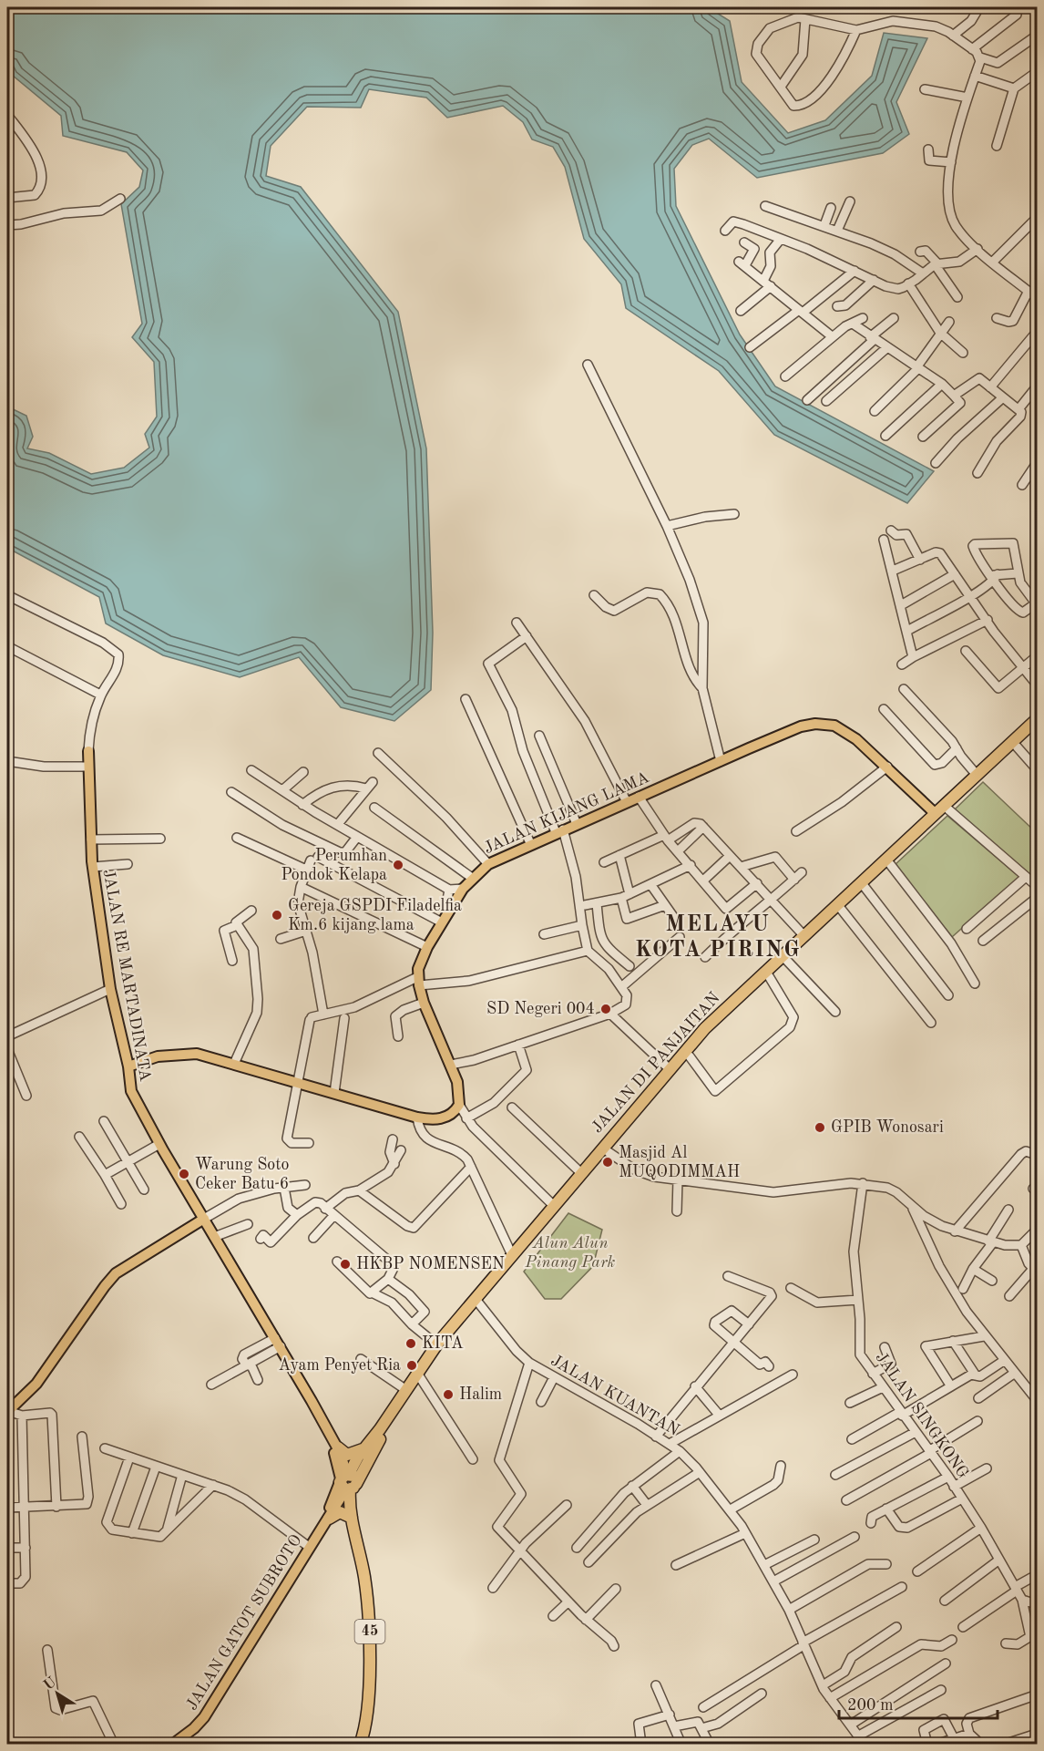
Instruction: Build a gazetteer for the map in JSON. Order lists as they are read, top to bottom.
{
  "streets": {
    "highway": ["JALAN DI PANJAITAN", "45"],
    "main road": ["JALAN KIJANG LAMA", "JALAN RE MARTADINATA", "JALAN GATOT SUBROTO"],
    "street": ["JALAN KUANTAN", "JALAN SINGKONG"]
  },
  "crossings": [
    ["JALAN KIJANG LAMA", "JALAN DI PANJAITAN"],
    ["JALAN RE MARTADINATA", "JALAN DI PANJAITAN"],
    ["JALAN DI PANJAITAN", "JALAN KUANTAN"]
  ],
  "districts": ["MELAYU KOTA PIRING"],
  "parks": ["Alun Alun Pinang Park"],
  "places": [
    "Perumhan Pondok Kelapa",
    "Gereja GSPDI Filadelfia Km.6 kijang lama",
    "SD Negeri 004",
    "GPIB Wonosari",
    "Masjid Al MUQODIMMAH",
    "Warung Soto Ceker Batu 6",
    "HKBP NOMENSEN",
    "KITA",
    "Ayam Penyet Ria",
    "Halim"
  ],
  "scale_bar": "200 m",
  "north": "top left"
}
